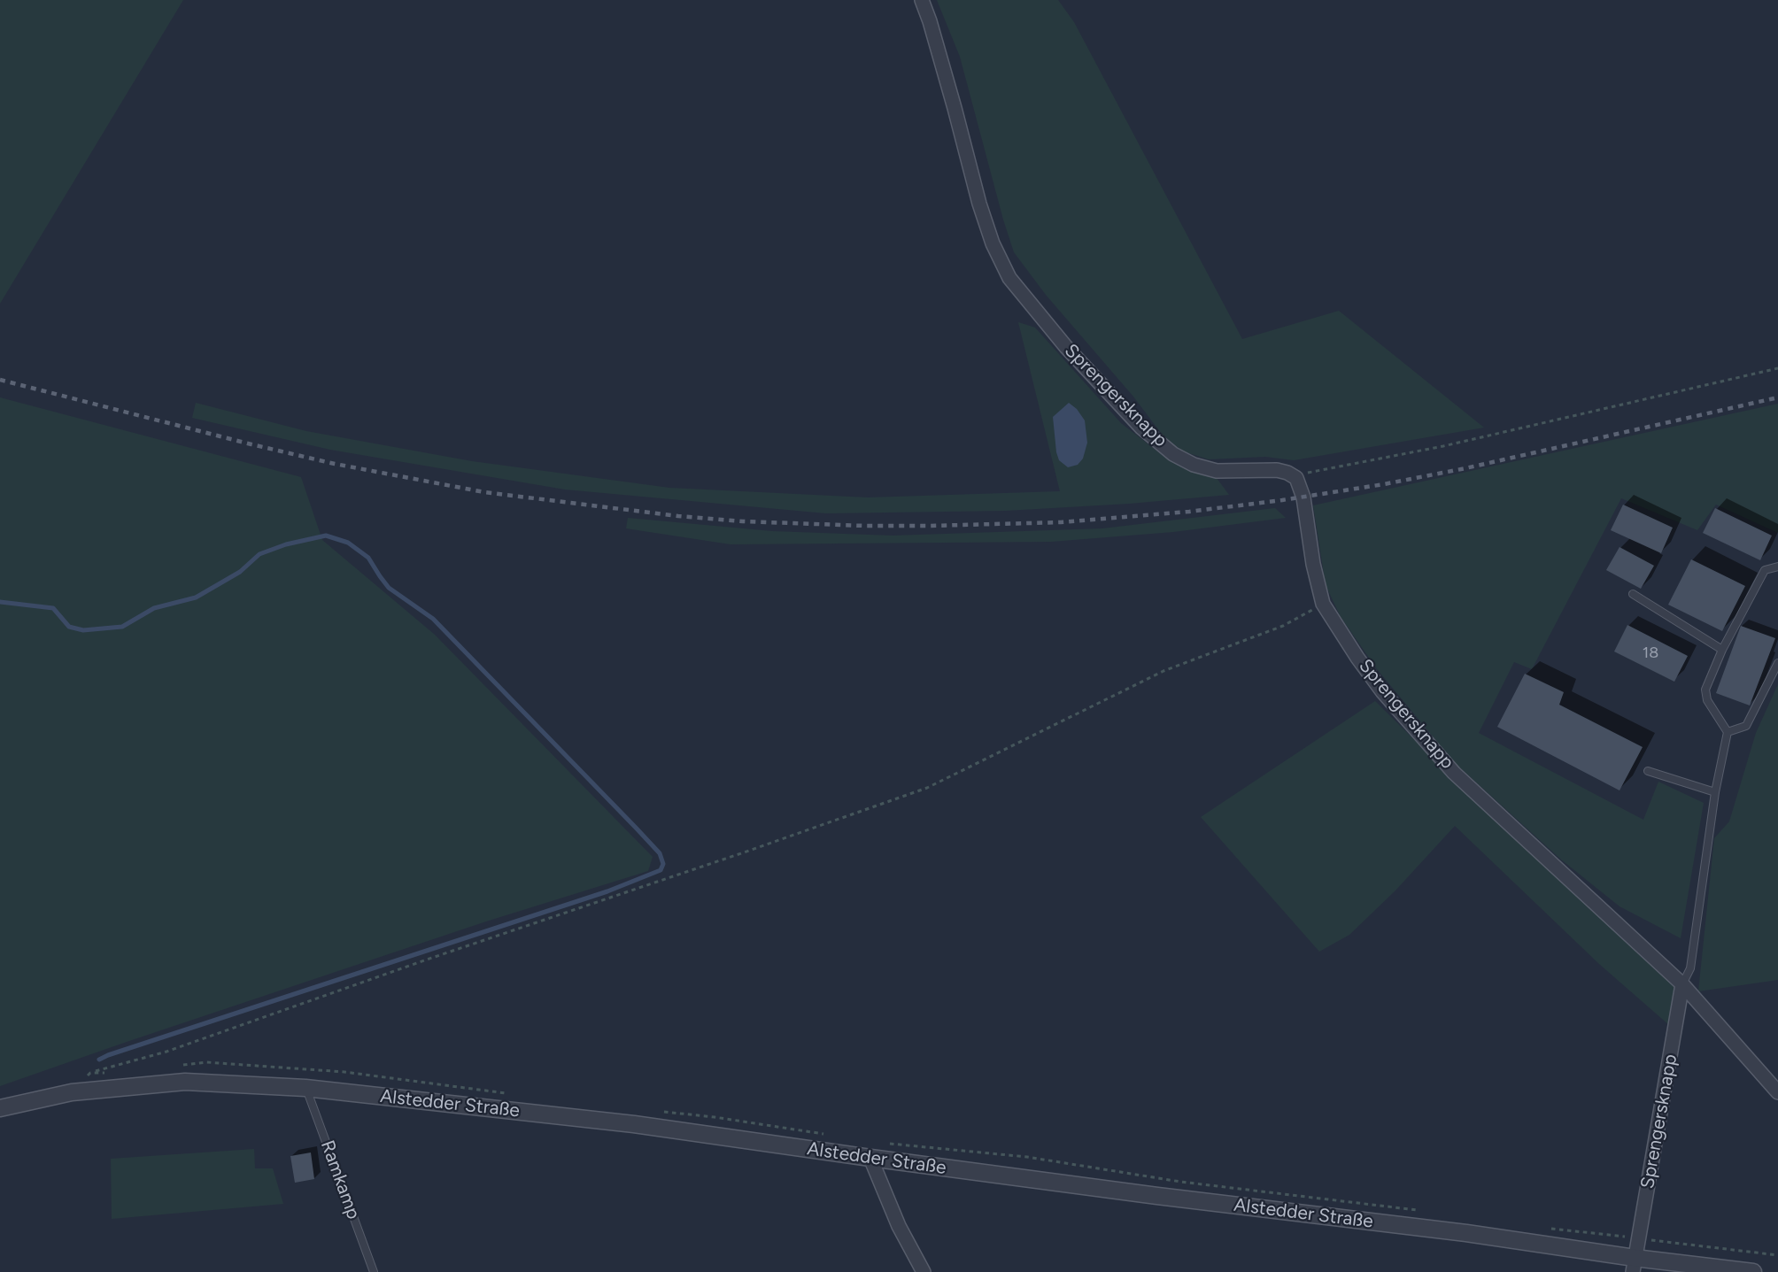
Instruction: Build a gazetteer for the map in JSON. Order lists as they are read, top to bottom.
{
  "streets": {
    "street": ["Sprengersknapp", "Alstedder Straße"],
    "lane": ["Ramkamp"]
  },
  "crossings": [
    ["Sprengersknapp", "Alstedder Straße"],
    ["Alstedder Straße", "Ramkamp"]
  ],
  "house_numbers": ["18"]
}
